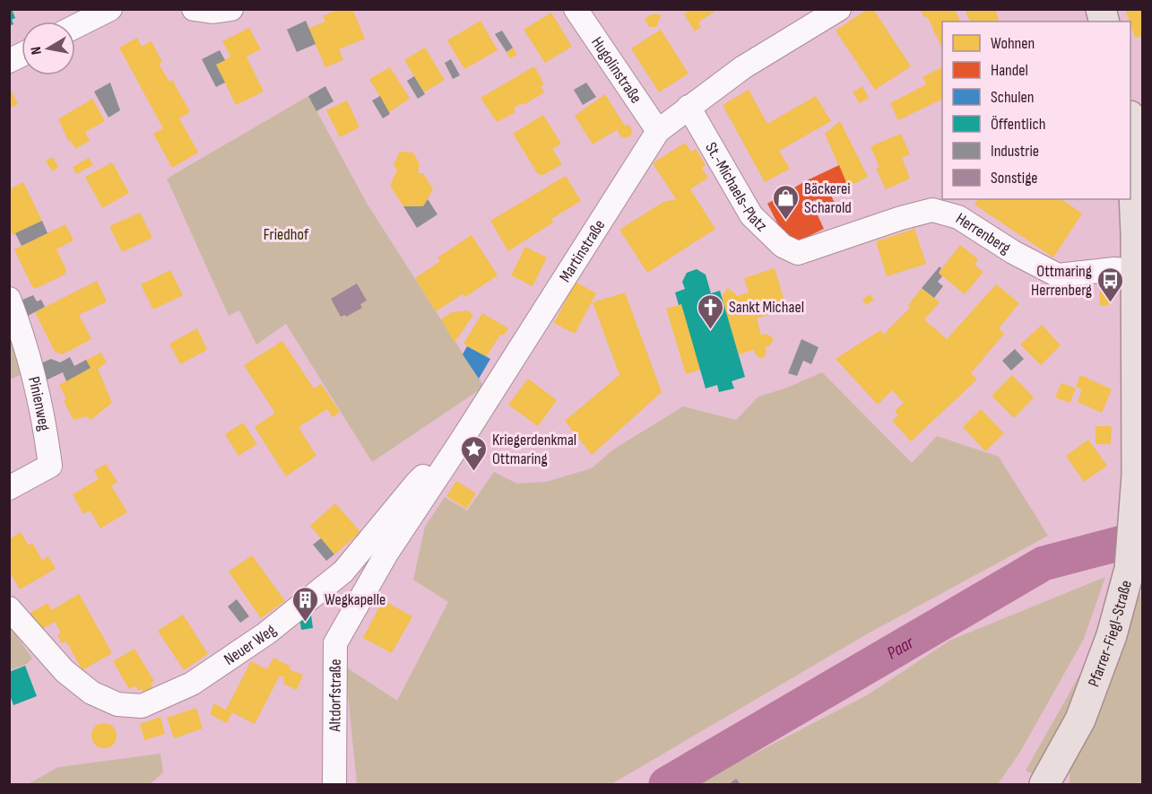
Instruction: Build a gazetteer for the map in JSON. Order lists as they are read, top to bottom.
{
  "streets": {
    "main road": ["Pfarrer-Fiegl-Straße"],
    "street": [
      "Hugolinstraße",
      "St.-Michaels-Platz",
      "Herrenberg",
      "Martinstraße",
      "Pinienweg",
      "Neuer Weg",
      "Altdorfstraße"
    ]
  },
  "crossings": [
    ["Hugolinstraße", "Martinstraße"],
    ["St.-Michaels-Platz", "Herrenberg"],
    ["St.-Michaels-Platz", "Martinstraße"],
    ["Herrenberg", "Pfarrer-Fiegl-Straße"],
    ["Martinstraße", "Neuer Weg"],
    ["Martinstraße", "Altdorfstraße"]
  ],
  "water": ["Paar"],
  "parks": ["Friedhof"],
  "places": {
    "shop": ["Bäckerei Scharold"],
    "bus stop": ["Ottmaring Herrenberg"],
    "church": ["Sankt Michael"],
    "place": ["Kriegerdenkmal Ottmaring"],
    "building": ["Wegkapelle"]
  },
  "legend": [
    "Wohnen",
    "Handel",
    "Schulen",
    "Öffentlich",
    "Industrie",
    "Sonstige"
  ],
  "north": "left"
}
